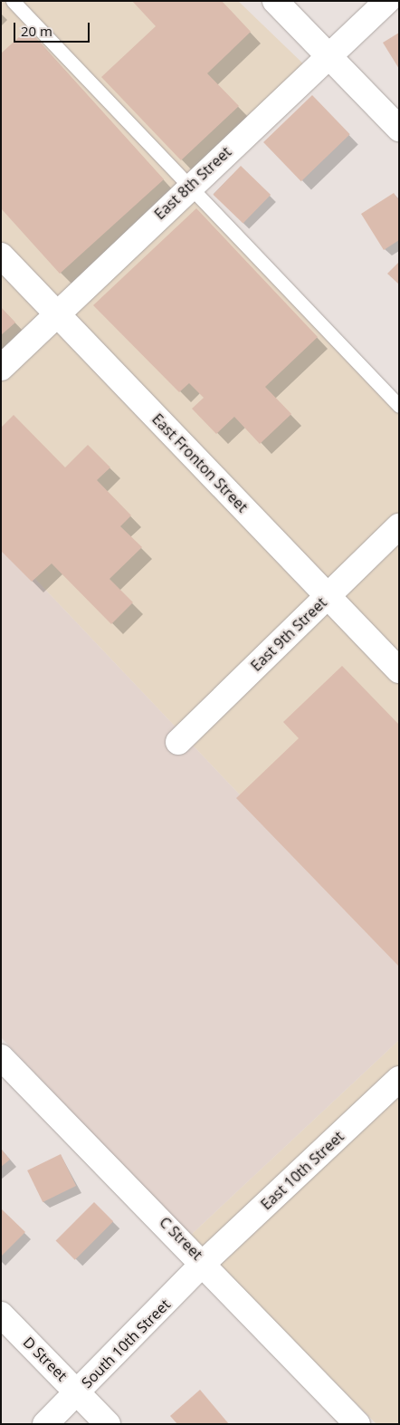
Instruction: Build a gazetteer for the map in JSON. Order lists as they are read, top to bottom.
{
  "streets": {
    "street": [
      "East 8th Street",
      "East Fronton Street",
      "East 9th Street",
      "East 10th Street",
      "C Street",
      "South 10th Street",
      "D Street"
    ]
  },
  "crossings": [
    ["East 8th Street", "East Fronton Street"],
    ["East Fronton Street", "East 9th Street"],
    ["East 10th Street", "C Street"],
    ["East 10th Street", "South 10th Street"],
    ["C Street", "South 10th Street"],
    ["South 10th Street", "D Street"]
  ],
  "scale_bar": "20 m"
}
